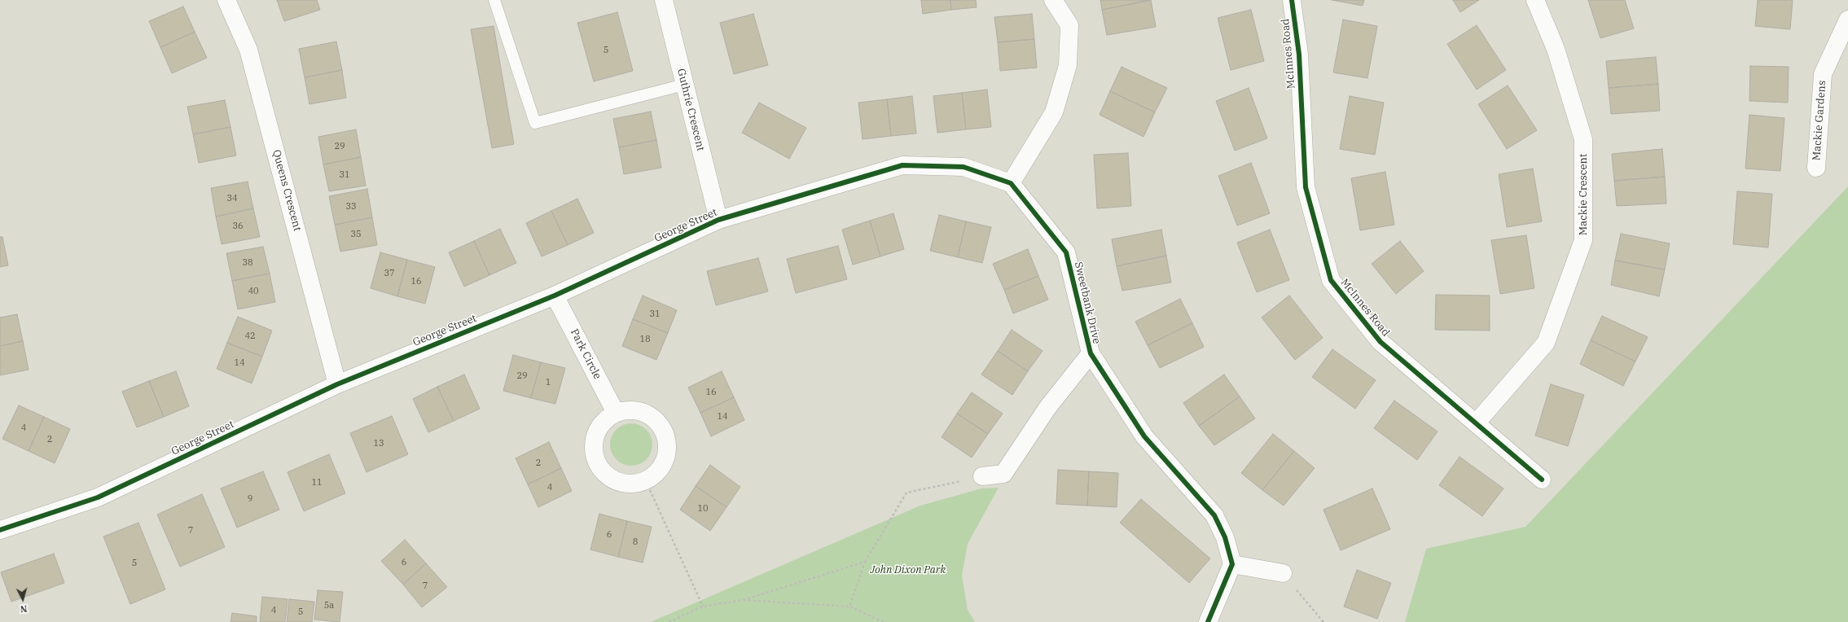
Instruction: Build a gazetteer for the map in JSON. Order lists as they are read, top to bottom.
{
  "streets": {
    "street": [
      "McInnes Road",
      "Guthrie Crescent",
      "Mackie Gardens",
      "Queens Crescent",
      "Mackie Crescent",
      "George Street",
      "Sweetbank Drive",
      "Park Circle"
    ]
  },
  "crossings": [
    ["McInnes Road", "Mackie Crescent"],
    ["Guthrie Crescent", "George Street"],
    ["Queens Crescent", "George Street"],
    ["George Street", "Sweetbank Drive"],
    ["George Street", "Park Circle"]
  ],
  "parks": ["John Dixon Park"],
  "house_numbers": [
    "5",
    "29",
    "31",
    "34",
    "33",
    "36",
    "35",
    "38",
    "37",
    "16",
    "40",
    "31",
    "42",
    "18",
    "14",
    "29",
    "1",
    "16",
    "14",
    "4",
    "2",
    "13",
    "2",
    "11",
    "4",
    "9",
    "10",
    "7",
    "6",
    "8",
    "6",
    "5",
    "7",
    "5a",
    "4",
    "5"
  ],
  "north": "bottom"
}
